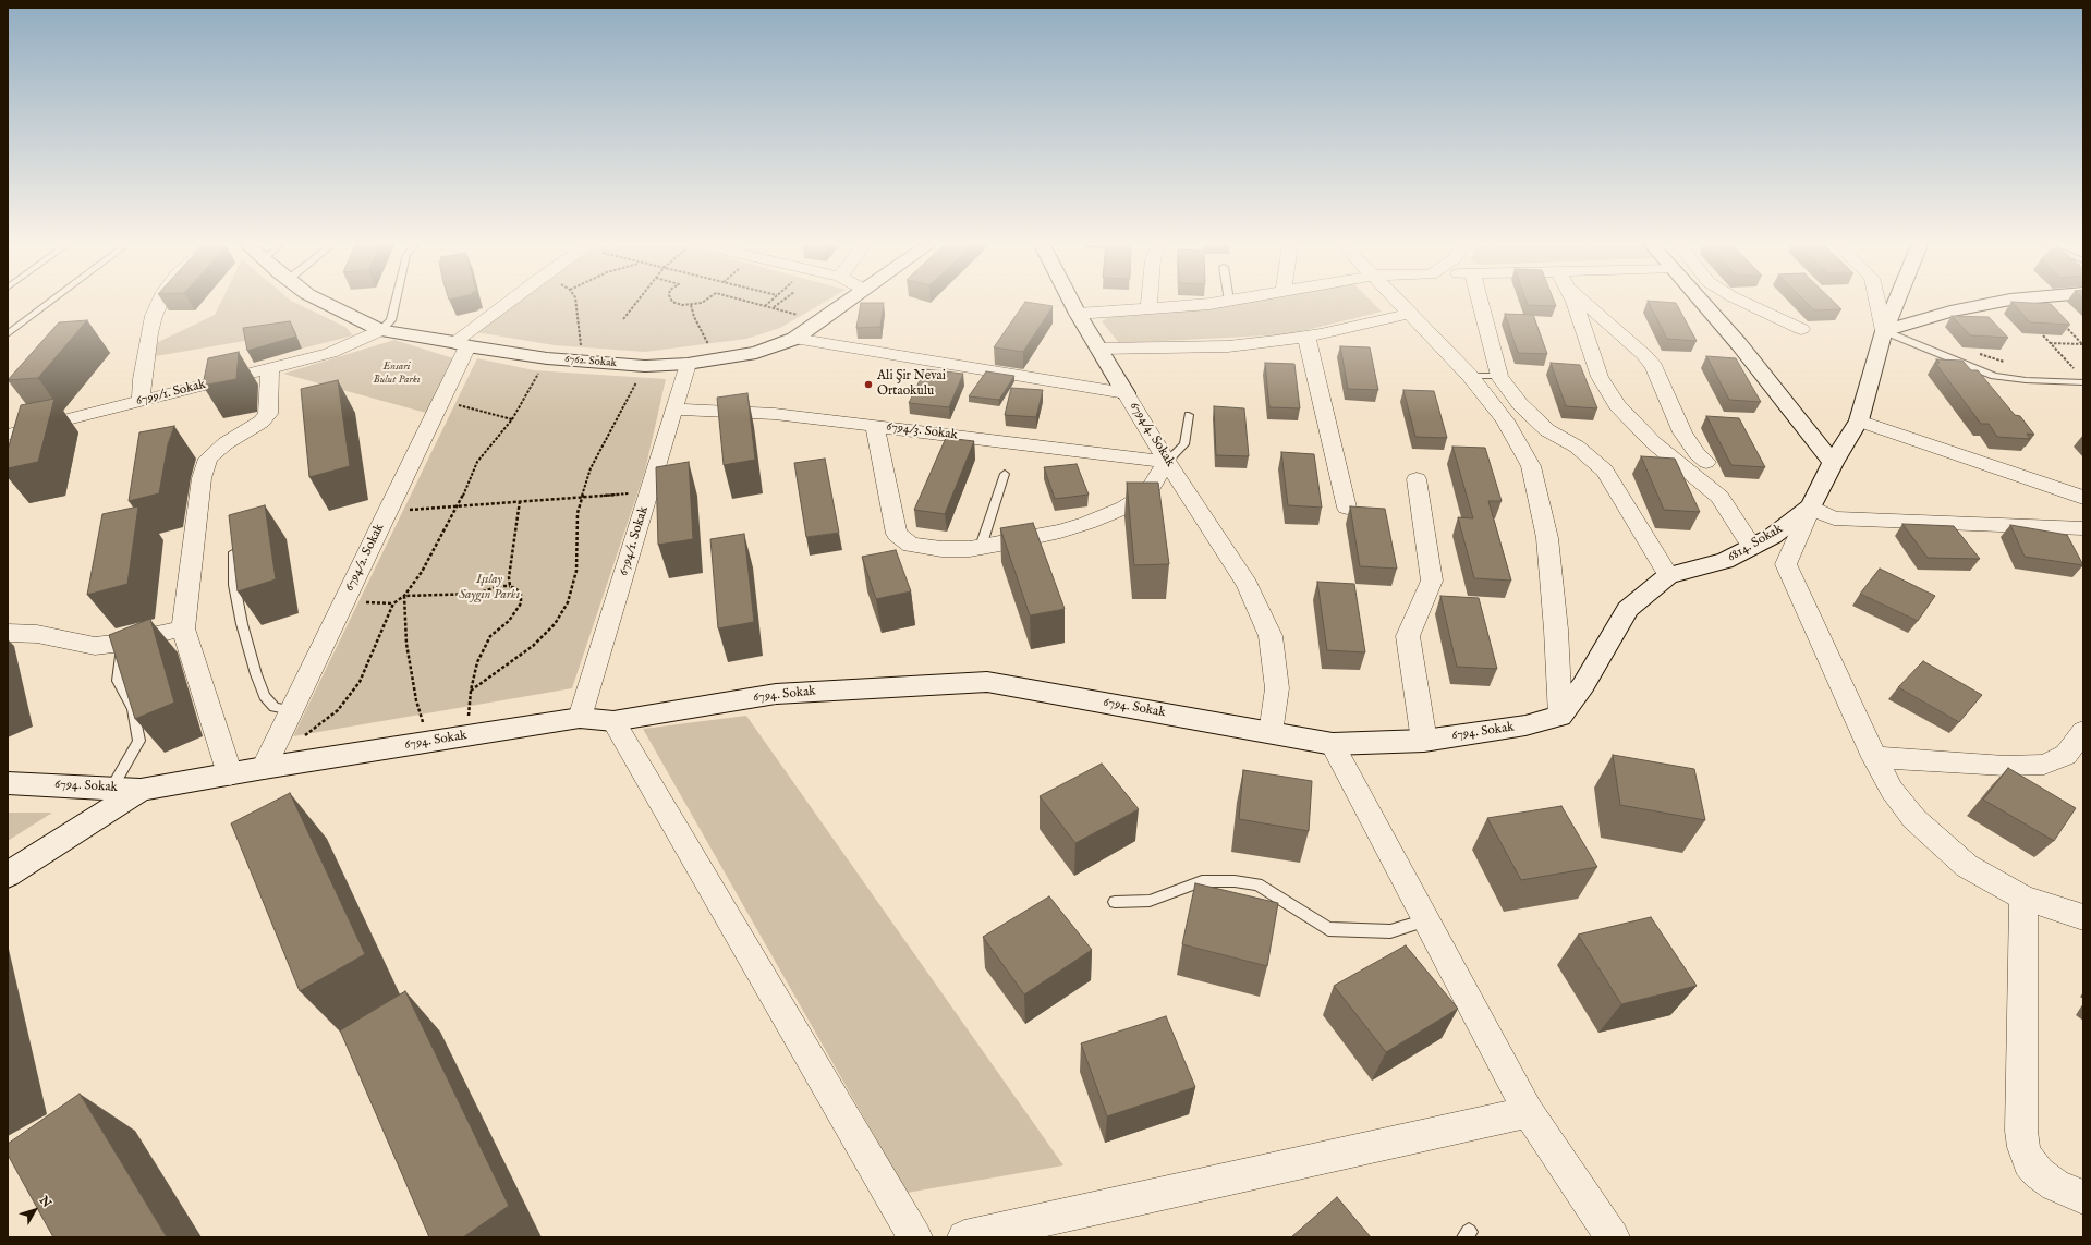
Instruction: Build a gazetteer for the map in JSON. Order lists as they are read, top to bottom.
{
  "streets": {
    "street": [
      "6762. Sokak",
      "6799/1. Sokak",
      "6794/3. Sokak",
      "6794/4. Sokak",
      "6794/1. Sokak",
      "6814. Sokak",
      "6794/2. Sokak",
      "6794. Sokak"
    ]
  },
  "crossings": [
    ["6762. Sokak", "6799/1. Sokak"],
    ["6762. Sokak", "6794/4. Sokak"],
    ["6762. Sokak", "6794/1. Sokak"],
    ["6762. Sokak", "6794/2. Sokak"],
    ["6794/3. Sokak", "6794/4. Sokak"],
    ["6794/3. Sokak", "6794/1. Sokak"],
    ["6794/4. Sokak", "6794. Sokak"],
    ["6794/1. Sokak", "6794. Sokak"],
    ["6814. Sokak", "6794. Sokak"],
    ["6794/2. Sokak", "6794. Sokak"]
  ],
  "parks": ["Ensari Bulut Parkı", "Işılay Saygın Parkı"],
  "places": ["Ali Şir Nevai Ortaokulu"],
  "north": "top right"
}
